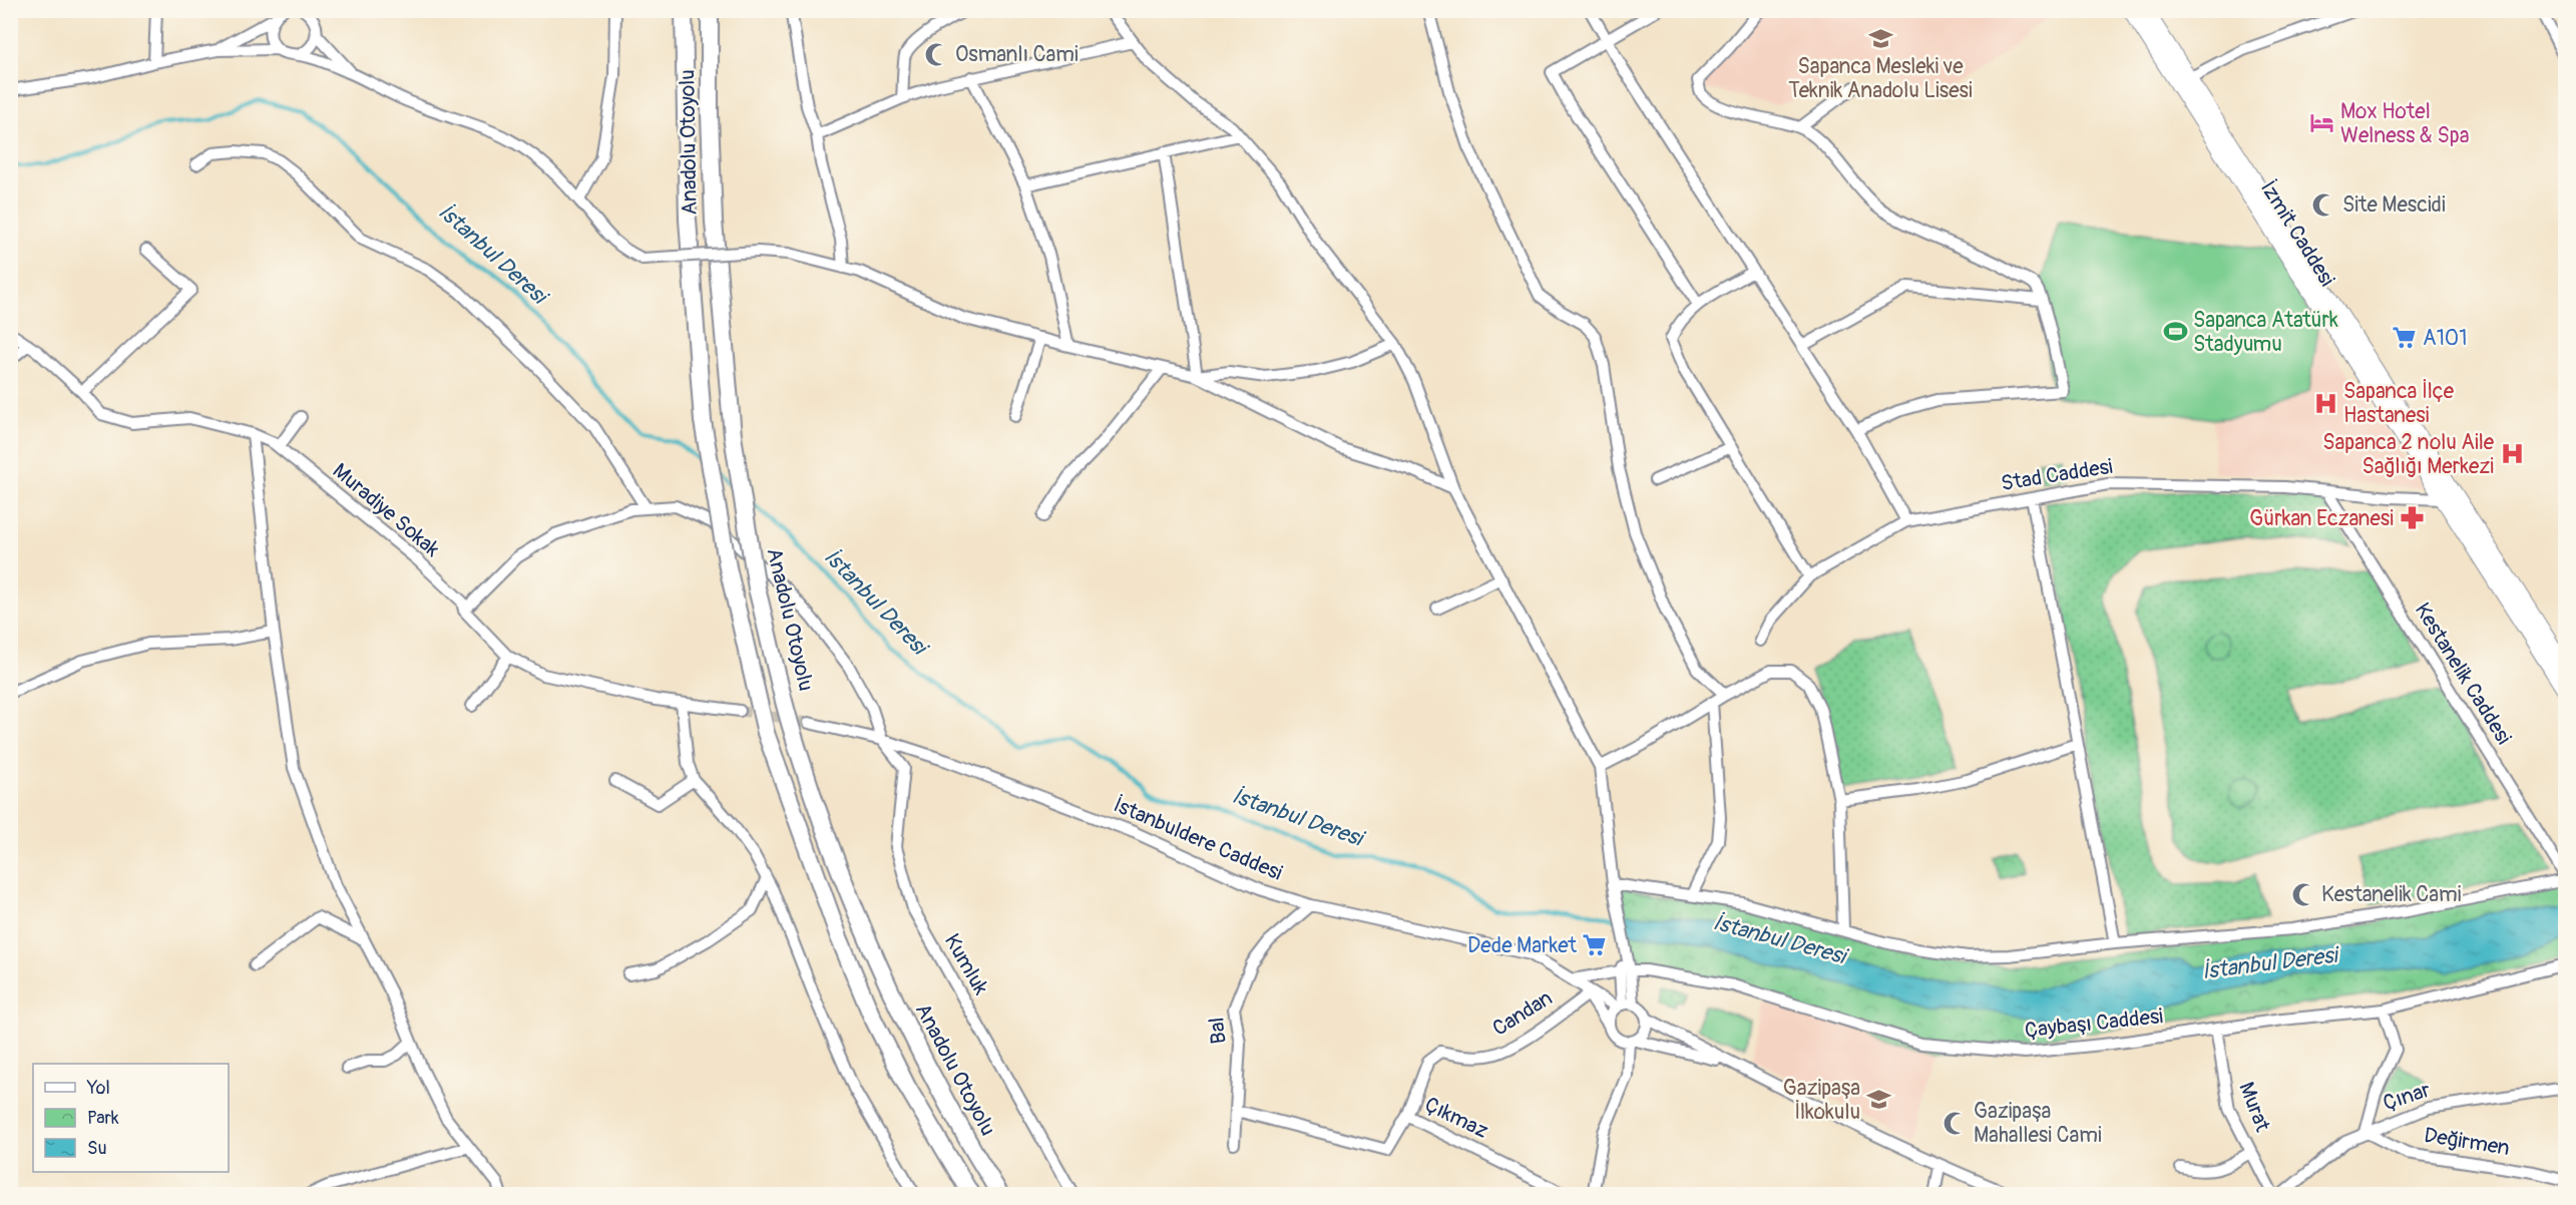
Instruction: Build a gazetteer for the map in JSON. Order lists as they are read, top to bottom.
{
  "streets": {
    "highway": ["Anadolu Otoyolu"],
    "main road": ["İzmit Caddesi"],
    "street": [
      "Stad Caddesi",
      "Muradiye Sokak",
      "Kestanelik Caddesi",
      "İstanbuldere Caddesi",
      "Kumluk",
      "Candan",
      "Çaybaşı Caddesi",
      "Bal",
      "Çınar",
      "Murat",
      "Çıkmaz",
      "Değirmen"
    ]
  },
  "crossings": [
    ["İzmit Caddesi", "Stad Caddesi"],
    ["Stad Caddesi", "Kestanelik Caddesi"],
    ["İstanbuldere Caddesi", "Kumluk"],
    ["İstanbuldere Caddesi", "Candan"],
    ["İstanbuldere Caddesi", "Bal"],
    ["Candan", "Çıkmaz"],
    ["Çaybaşı Caddesi", "Murat"],
    ["Bal", "Çıkmaz"],
    ["Çınar", "Değirmen"]
  ],
  "water": ["İstanbul Deresi"],
  "places": {
    "school or university": ["Sapanca Mesleki ve Teknik Anadolu Lisesi", "Gazipaşa İlkokulu"],
    "mosque": [
      "Osmanlı Cami",
      "Site Mescidi",
      "Kestanelik Cami",
      "Gazipaşa Mahallesi Cami"
    ],
    "hotel": ["Mox Hotel Welness & Spa"],
    "sports": ["Sapanca Atatürk Stadyumu"],
    "supermarket": ["A101", "Dede Market"],
    "hospital": ["Sapanca İlçe Hastanesi", "Sapanca 2 nolu Aile Sağlığı Merkezi"],
    "pharmacy": ["Gürkan Eczanesi"]
  },
  "legend": ["Yol", "Park", "Su"]
}
